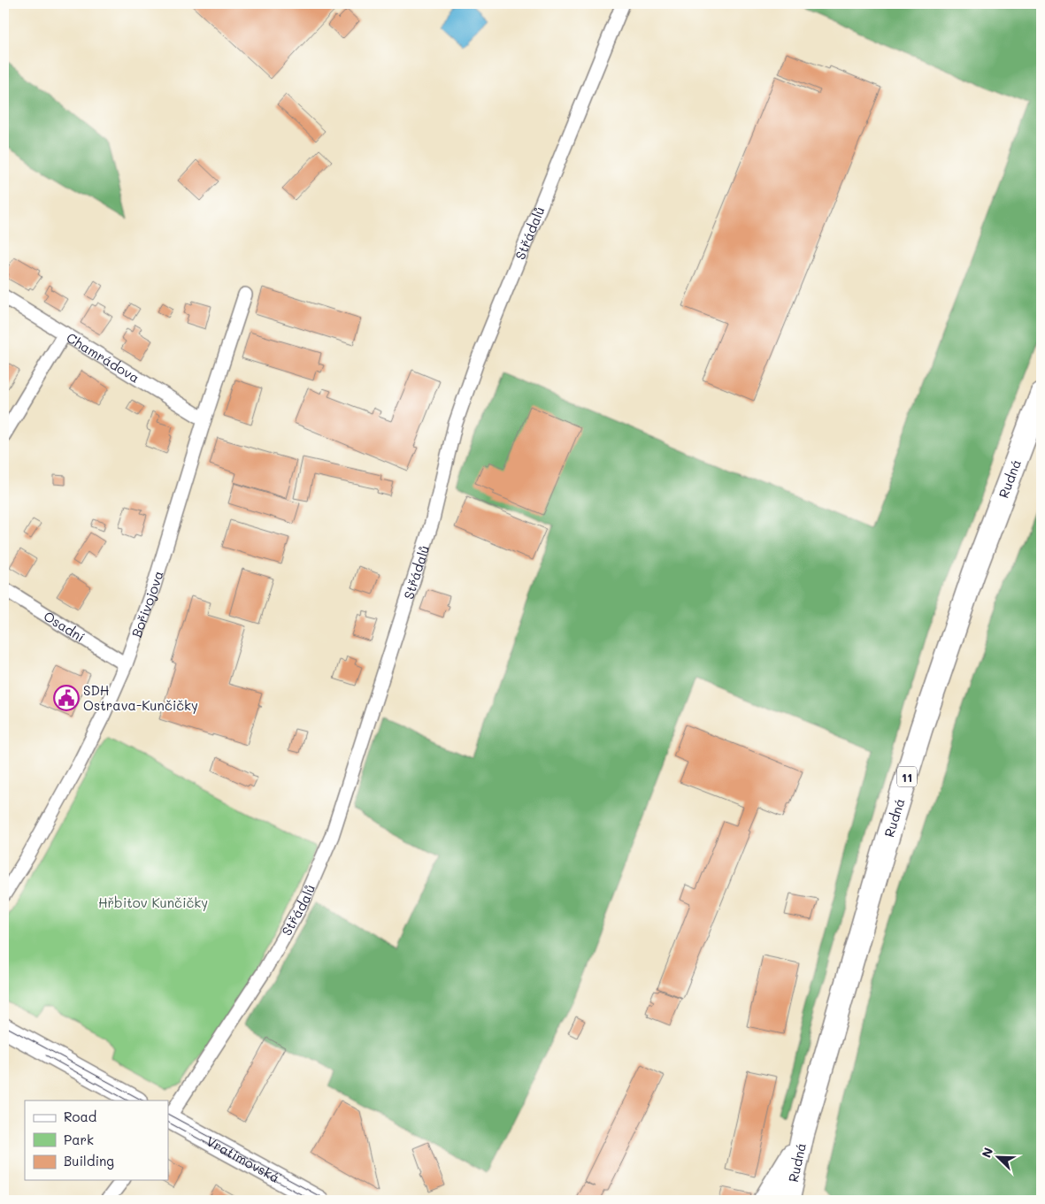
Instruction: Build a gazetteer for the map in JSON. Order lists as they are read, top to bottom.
{
  "streets": {
    "main road": ["Rudná", "11"],
    "street": [
      "Střádalů",
      "Chamrádova",
      "Bořivojova",
      "Osadní",
      "Vratimovská"
    ]
  },
  "crossings": [
    ["Chamrádova", "Bořivojova"],
    ["Bořivojova", "Osadní"]
  ],
  "parks": ["Hřbitov Kunčičky"],
  "places": {
    "public building": ["SDH Ostrava-Kunčičky"]
  },
  "legend": ["Road", "Park", "Building"],
  "north": "top left"
}
